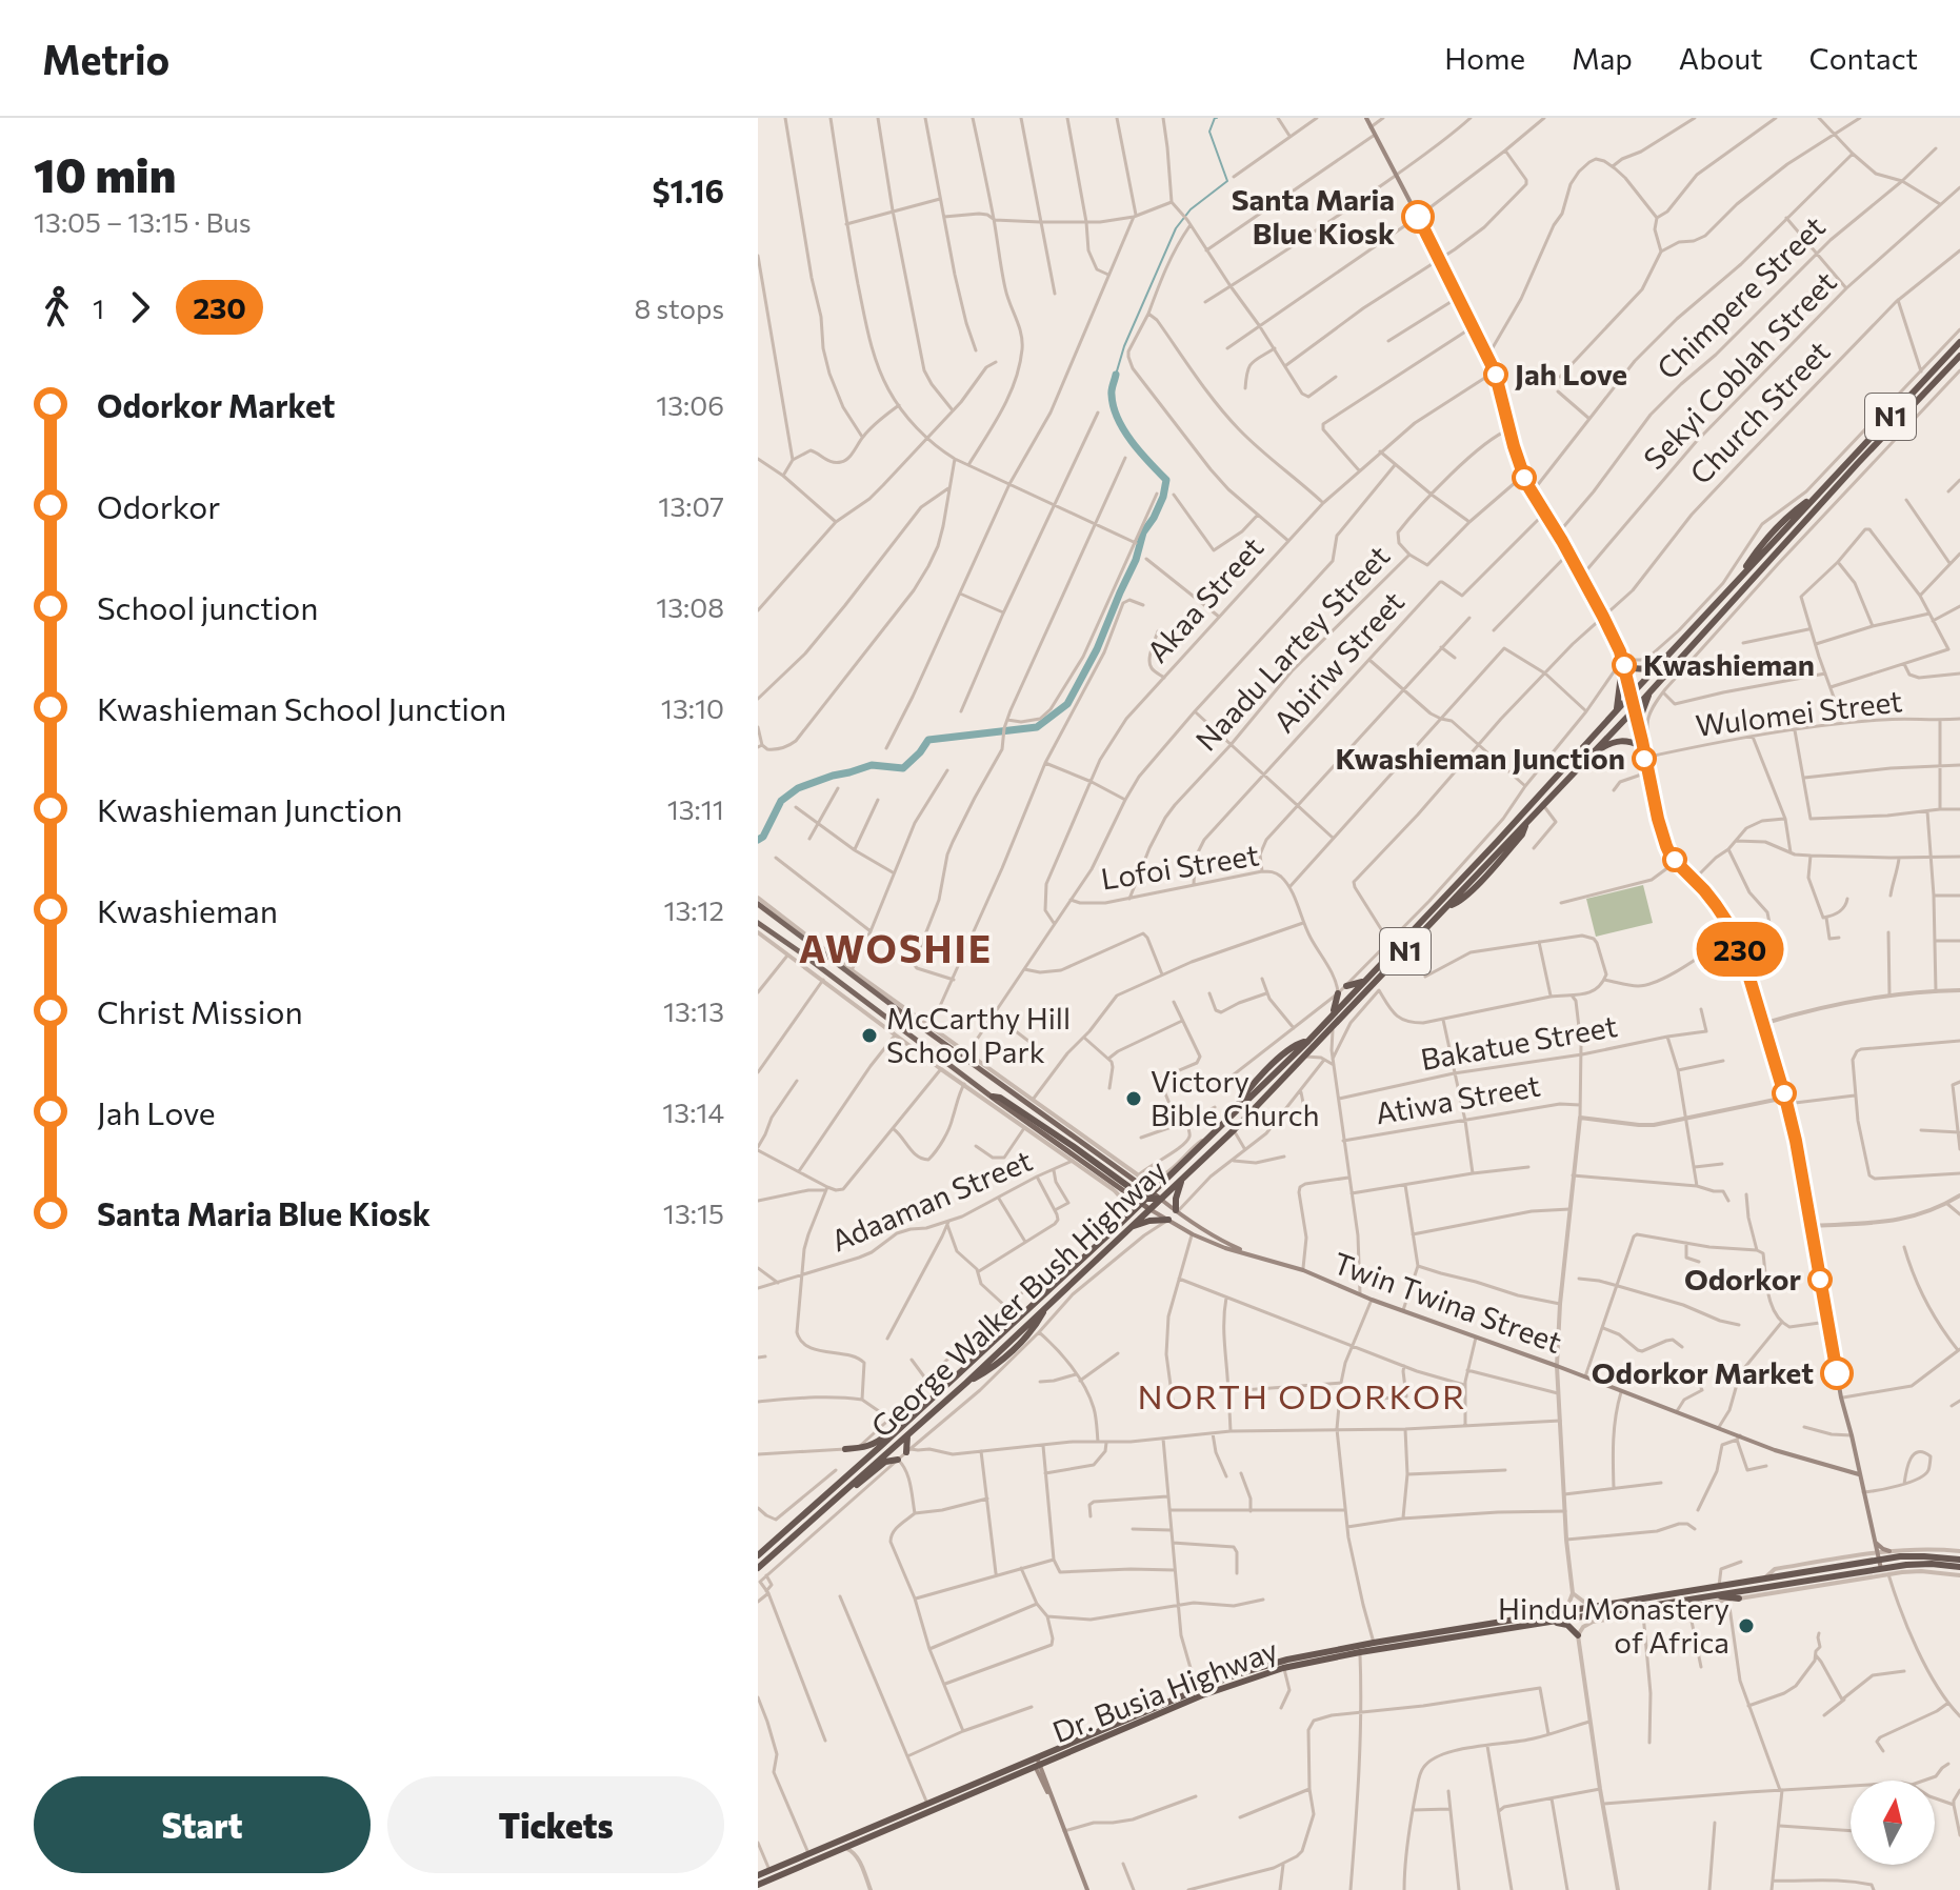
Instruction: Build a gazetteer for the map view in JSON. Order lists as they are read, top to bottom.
{
  "streets": {
    "highway": ["N1", "George Walker Bush Highway", "Dr. Busia Highway"],
    "main road": ["Twin Twina Street"],
    "street": [
      "Chimpere Street",
      "Sekyi Coblah Street",
      "Church Street",
      "Akaa Street",
      "Naadu Lartey Street",
      "Abiriw Street",
      "Wulomei Street",
      "Lofoi Street",
      "Bakatue Street",
      "Atiwa Street",
      "Adaaman Street"
    ]
  },
  "crossings": [
    ["N1", "George Walker Bush Highway"],
    ["Naadu Lartey Street", "Lofoi Street"],
    ["Abiriw Street", "Lofoi Street"],
    ["Adaaman Street", "George Walker Bush Highway"],
    ["George Walker Bush Highway", "Twin Twina Street"]
  ],
  "districts": ["AWOSHIE", "NORTH ODORKOR"],
  "places": [
    "Santa Maria Blue Kiosk",
    "Jah Love",
    "Kwashieman",
    "Kwashieman Junction",
    "McCarthy Hill School Park",
    "Victory Bible Church",
    "Odorkor",
    "Odorkor Market",
    "Hindu Monastery of Africa"
  ],
  "lines": ["bus line 230"],
  "north": "top",
  "page": {
    "header": "Metrio",
    "nav": [
      "Home",
      "Map",
      "About",
      "Contact"
    ],
    "heading": ["10 min", "13:05 – 13:15 · Bus", "$1.16"],
    "on_map": "230",
    "legs": ["1", "230", "8 stops"],
    "list": [
      {
        "name": "Odorkor Market",
        "value": "13:06"
      },
      {
        "name": "Odorkor",
        "value": "13:07"
      },
      {
        "name": "School junction",
        "value": "13:08"
      },
      {
        "name": "Kwashieman School Junction",
        "value": "13:10"
      },
      {
        "name": "Kwashieman Junction",
        "value": "13:11"
      },
      {
        "name": "Kwashieman",
        "value": "13:12"
      },
      {
        "name": "Christ Mission",
        "value": "13:13"
      },
      {
        "name": "Jah Love",
        "value": "13:14"
      },
      {
        "name": "Santa Maria Blue Kiosk",
        "value": "13:15"
      }
    ],
    "buttons": ["Start", "Tickets"]
  }
}
